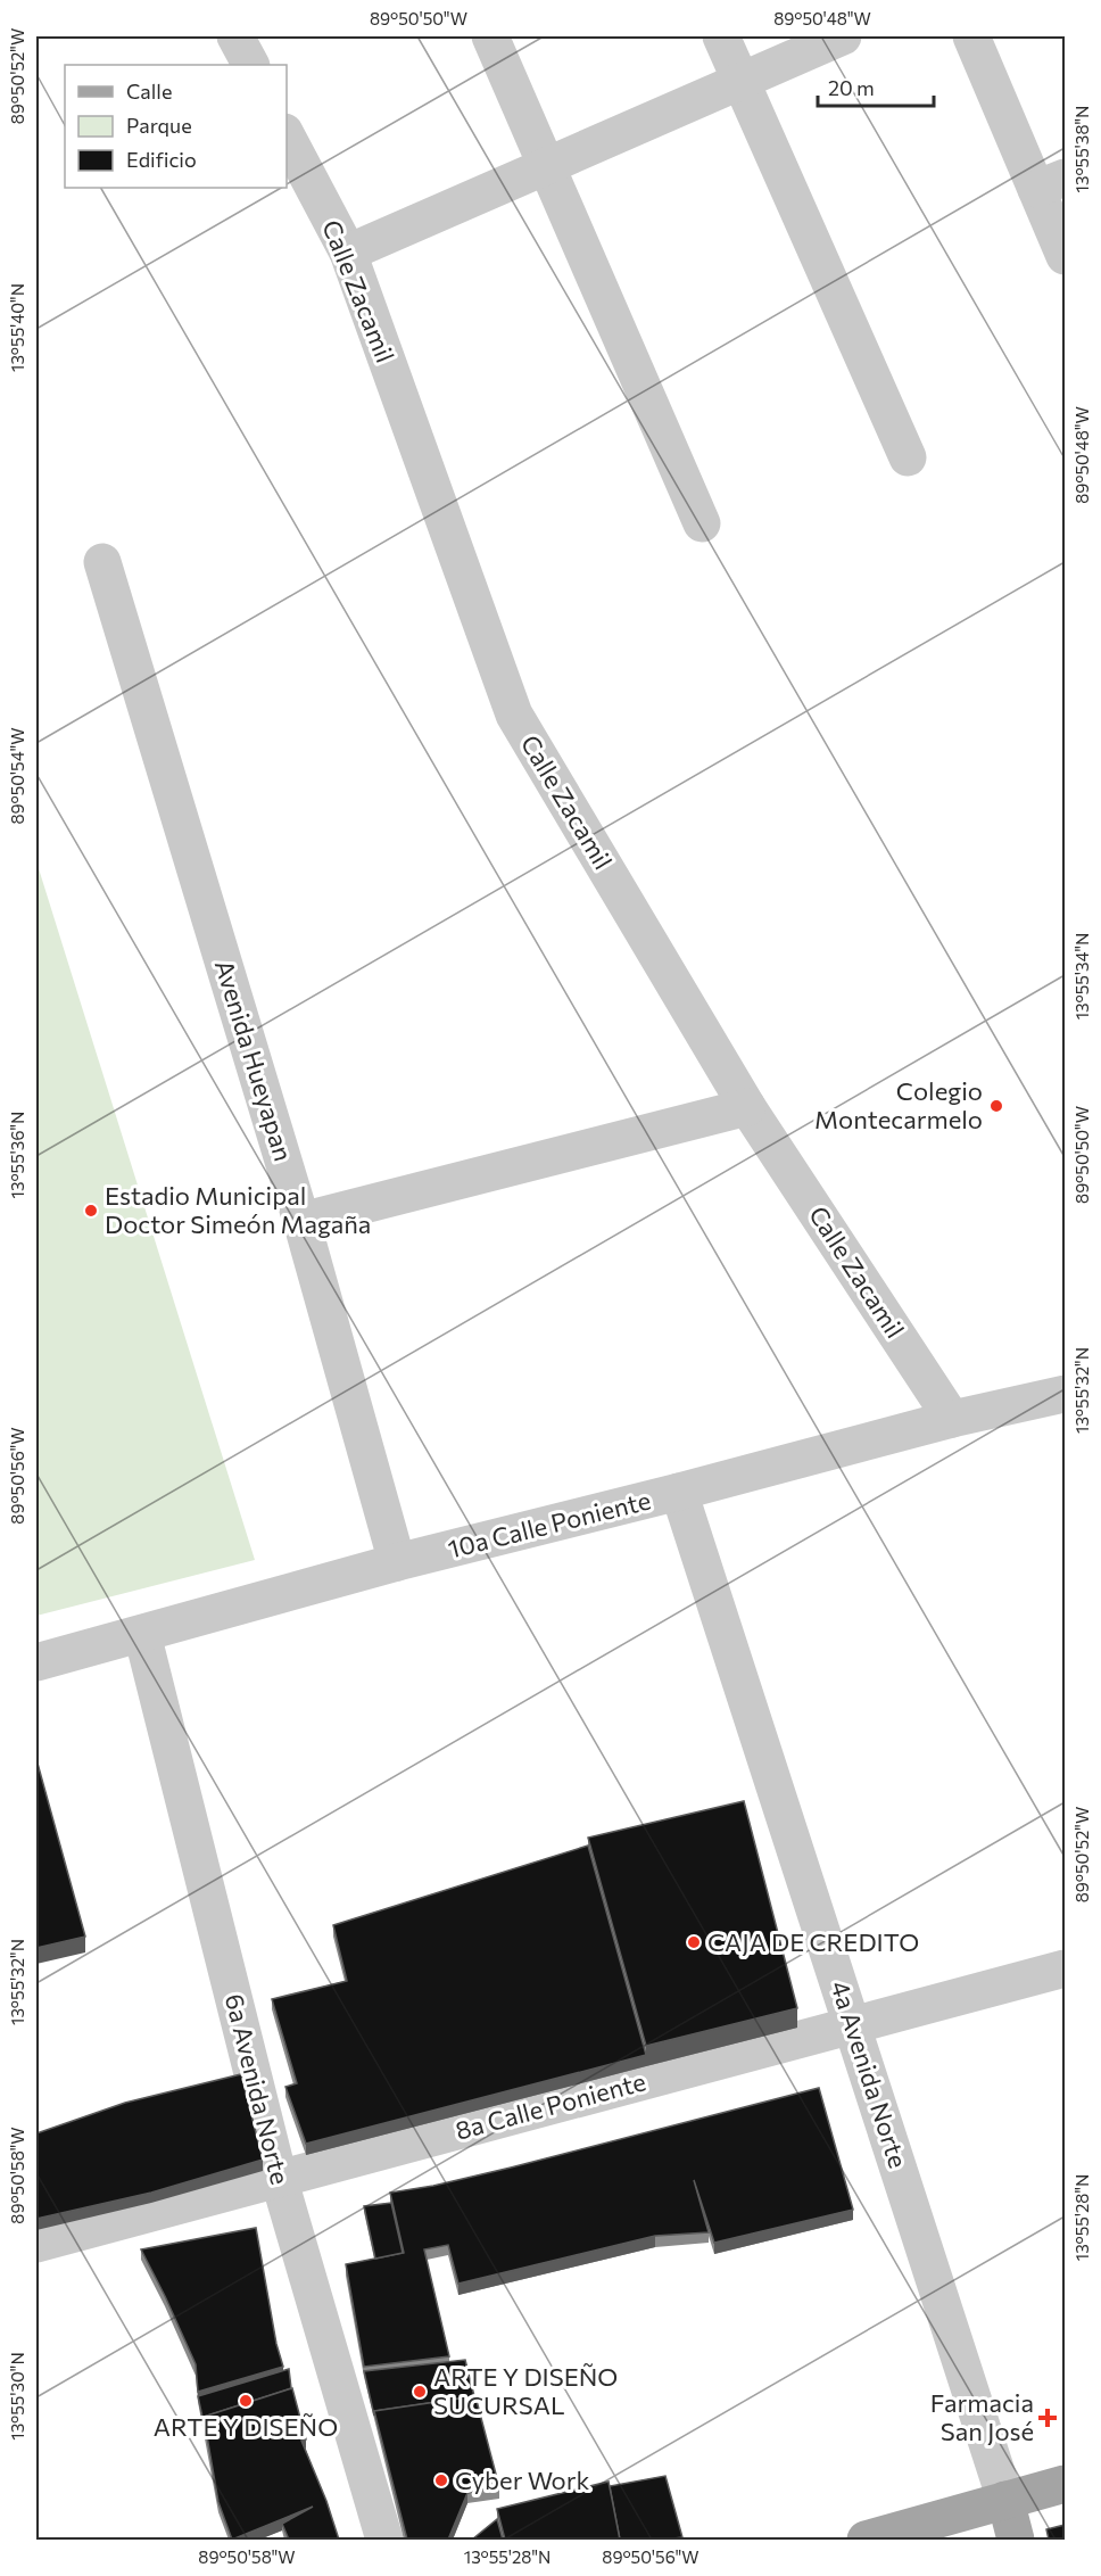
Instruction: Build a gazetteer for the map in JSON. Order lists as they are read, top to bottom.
{
  "streets": {
    "main road": ["4a Avenida Norte"],
    "street": [
      "Calle Zacamil",
      "Avenida Hueyapan",
      "10a Calle Poniente",
      "6a Avenida Norte",
      "8a Calle Poniente"
    ]
  },
  "crossings": [
    ["Calle Zacamil", "10a Calle Poniente"],
    ["Avenida Hueyapan", "10a Calle Poniente"],
    ["10a Calle Poniente", "4a Avenida Norte"],
    ["10a Calle Poniente", "6a Avenida Norte"],
    ["4a Avenida Norte", "8a Calle Poniente"],
    ["6a Avenida Norte", "8a Calle Poniente"]
  ],
  "places": {
    "other": [
      "Colegio Montecarmelo",
      "Estadio Municipal Doctor Simeón Magaña",
      "CAJA DE CREDITO",
      "ARTE Y DISEÑO SUCURSAL",
      "ARTE Y DISEÑO",
      "Cyber Work"
    ],
    "health": ["Farmacia San José"]
  },
  "legend": ["Calle", "Parque", "Edificio"],
  "scale_bar": "20 m",
  "coordinates": [
    "89°50'50\"W",
    "89°50'48\"W",
    "89°50'52\"W",
    "13°55'38\"N",
    "13°55'40\"N",
    "89°50'54\"W",
    "13°55'34\"N",
    "13°55'36\"N",
    "13°55'32\"N",
    "89°50'56\"W",
    "89°50'58\"W",
    "13°55'28\"N",
    "13°55'30\"N"
  ]
}
